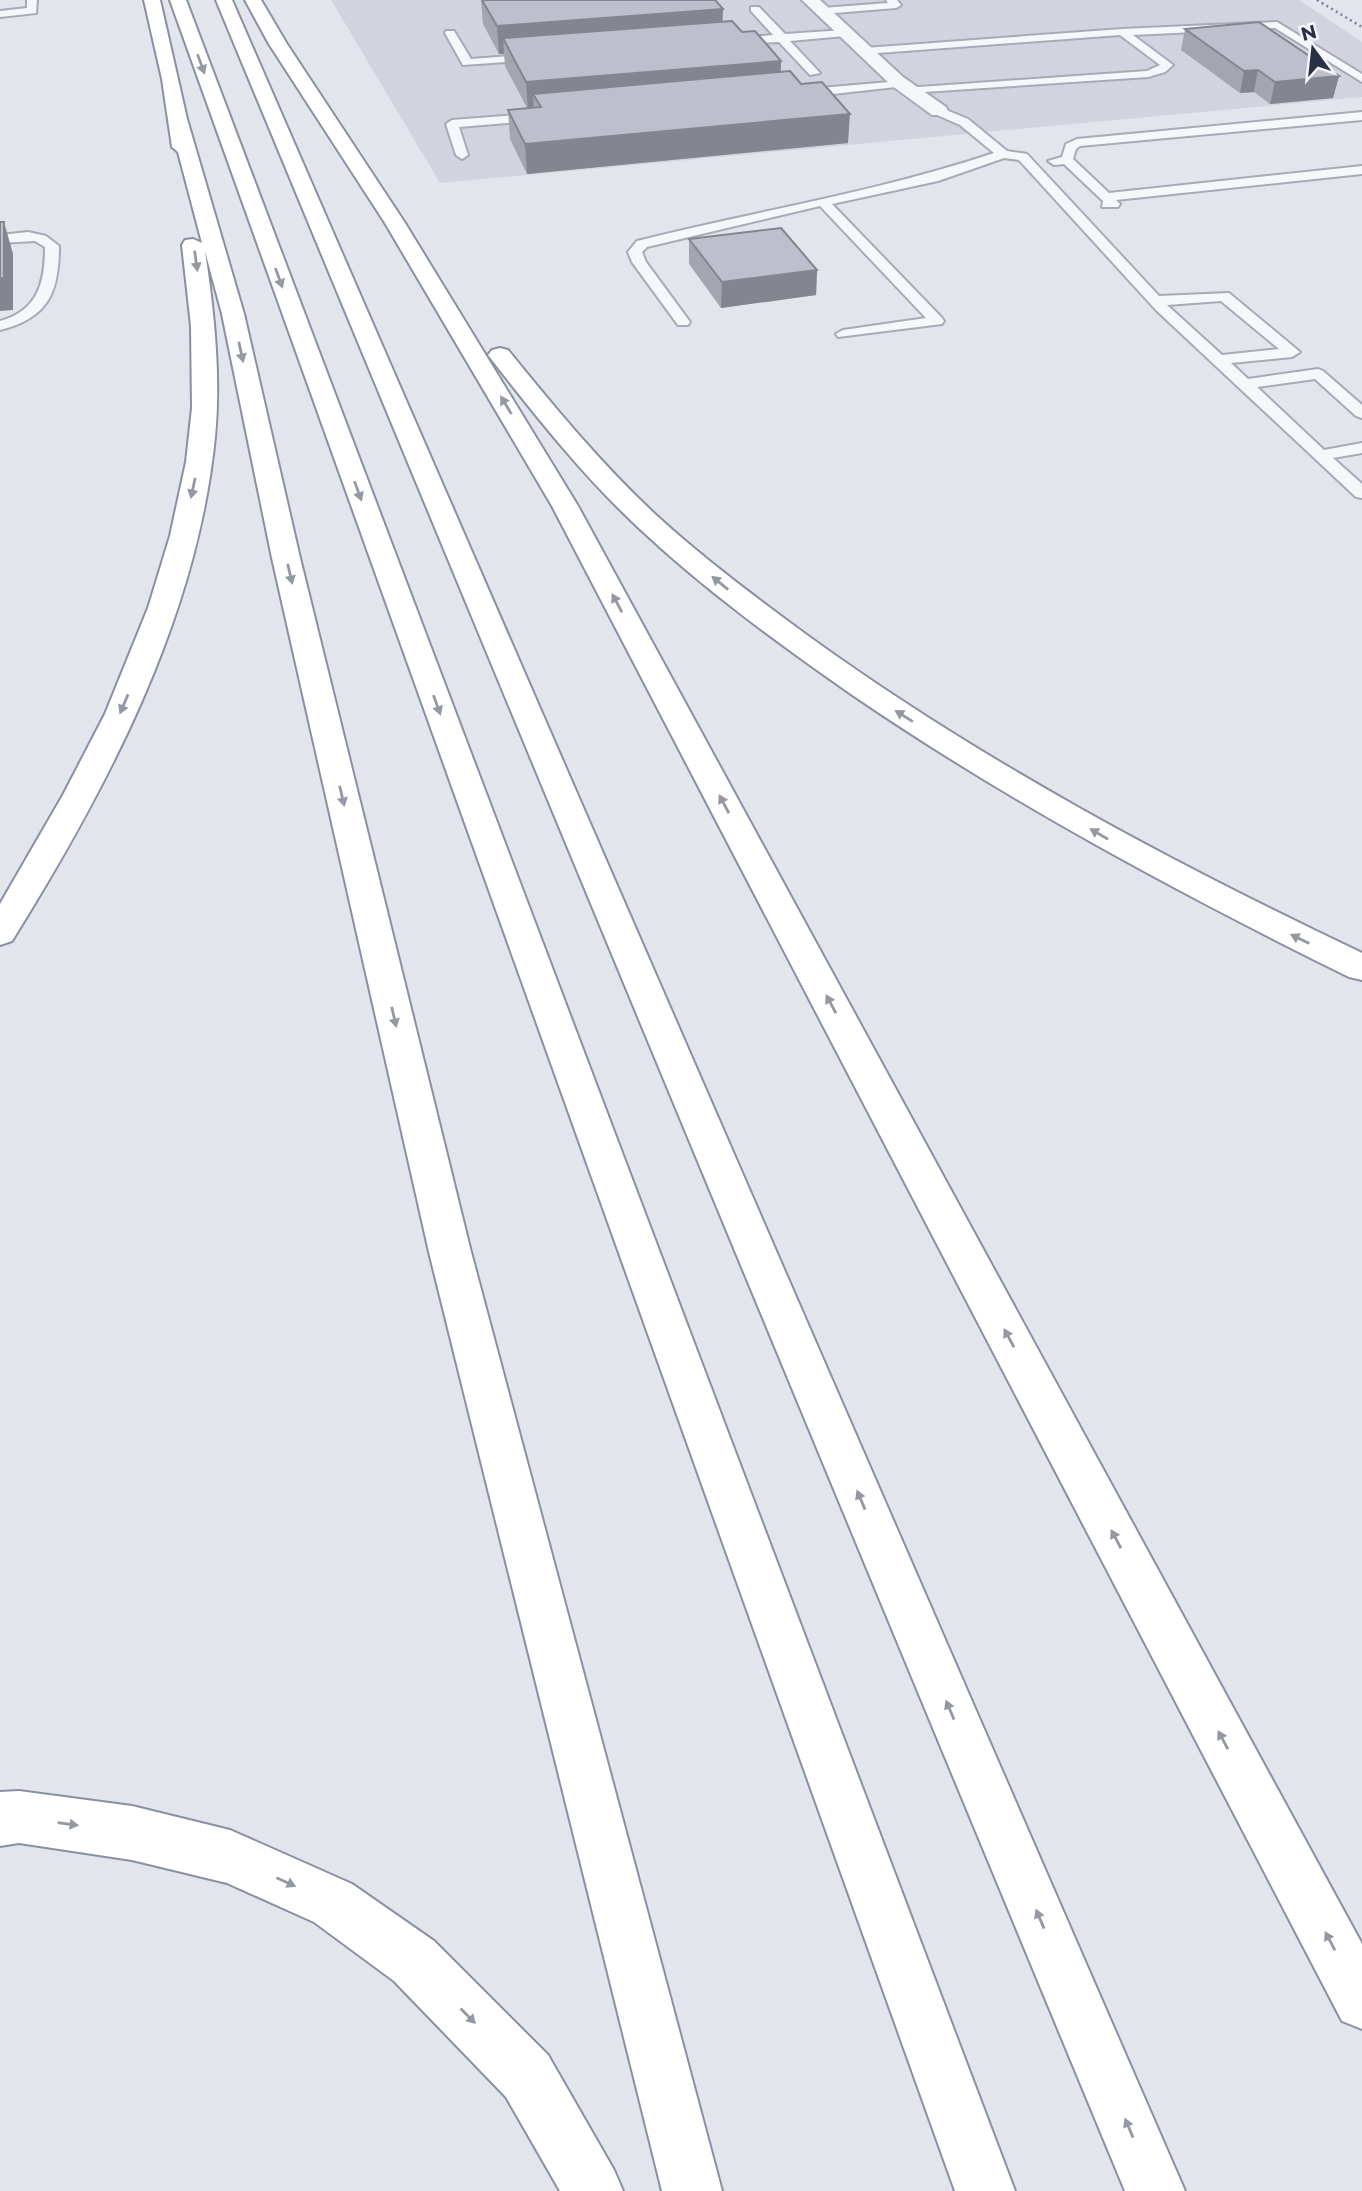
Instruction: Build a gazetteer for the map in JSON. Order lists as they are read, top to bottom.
{
  "north": "top"
}
